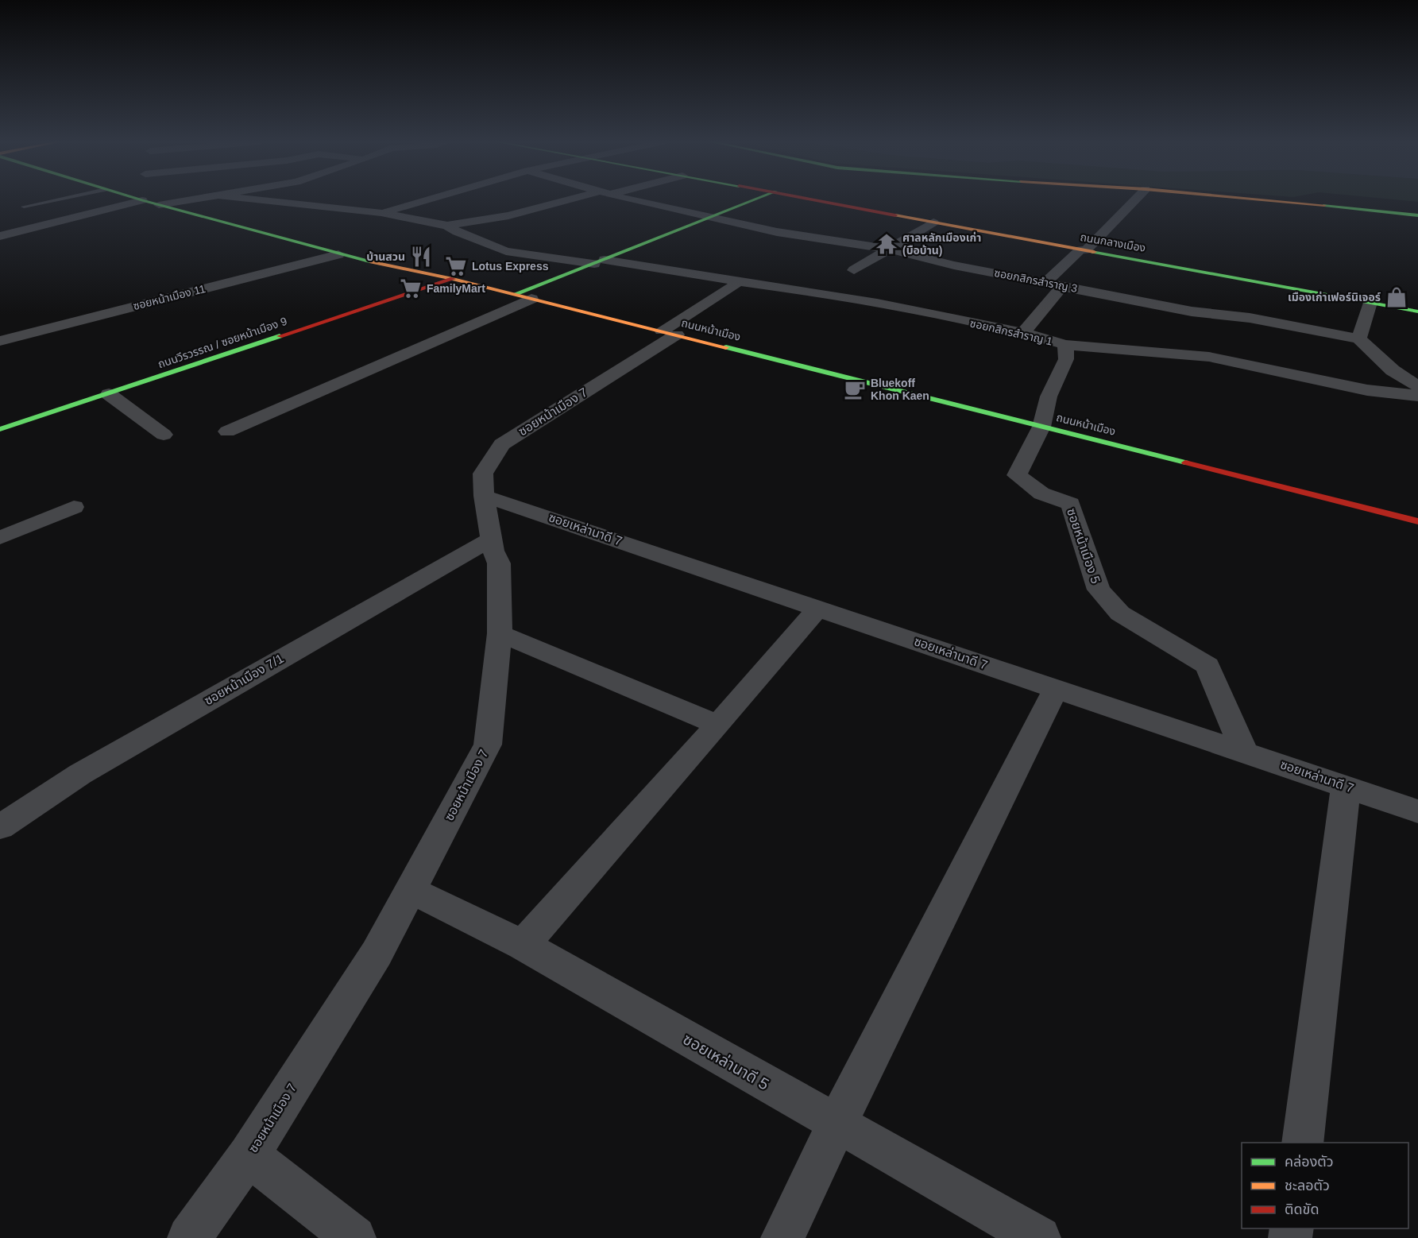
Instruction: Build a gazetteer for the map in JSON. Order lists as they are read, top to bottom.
{
  "streets": {
    "street": [
      "ถนนกลางเมือง",
      "ซอยกสิกรสำราญ 3",
      "ซอยหน้าเมือง 11",
      "ถนนหน้าเมือง",
      "ซอยกสิกรสำราญ 1",
      "ถนนวีรวรรณ / ซอยหน้าเมือง 9",
      "ซอยหน้าเมือง 7",
      "ซอยเหล่านาดี 7",
      "ซอยหน้าเมือง 5",
      "ซอยหน้าเมือง 7/1",
      "ซอยเหล่านาดี 5"
    ]
  },
  "crossings": [
    ["ซอยหน้าเมือง 11", "ถนนหน้าเมือง"],
    ["ถนนหน้าเมือง", "ถนนวีรวรรณ / ซอยหน้าเมือง 9"],
    ["ถนนหน้าเมือง", "ซอยหน้าเมือง 7"],
    ["ถนนหน้าเมือง", "ซอยหน้าเมือง 5"],
    ["ซอยหน้าเมือง 7", "ซอยเหล่านาดี 7"],
    ["ซอยหน้าเมือง 7", "ซอยหน้าเมือง 7/1"],
    ["ซอยหน้าเมือง 7", "ซอยเหล่านาดี 5"],
    ["ซอยเหล่านาดี 7", "ซอยหน้าเมือง 5"]
  ],
  "places": {
    "temple": ["ศาลหลักเมืองเก่า (บือบ้าน)"],
    "restaurant": ["บ้านสวน"],
    "supermarket": ["Lotus Express", "FamilyMart"],
    "shop": ["เมืองเก่าเฟอร์นิเจอร์"],
    "cafe": ["Bluekoff Khon Kaen"]
  },
  "legend": ["คล่องตัว", "ชะลอตัว", "ติดขัด"]
}
